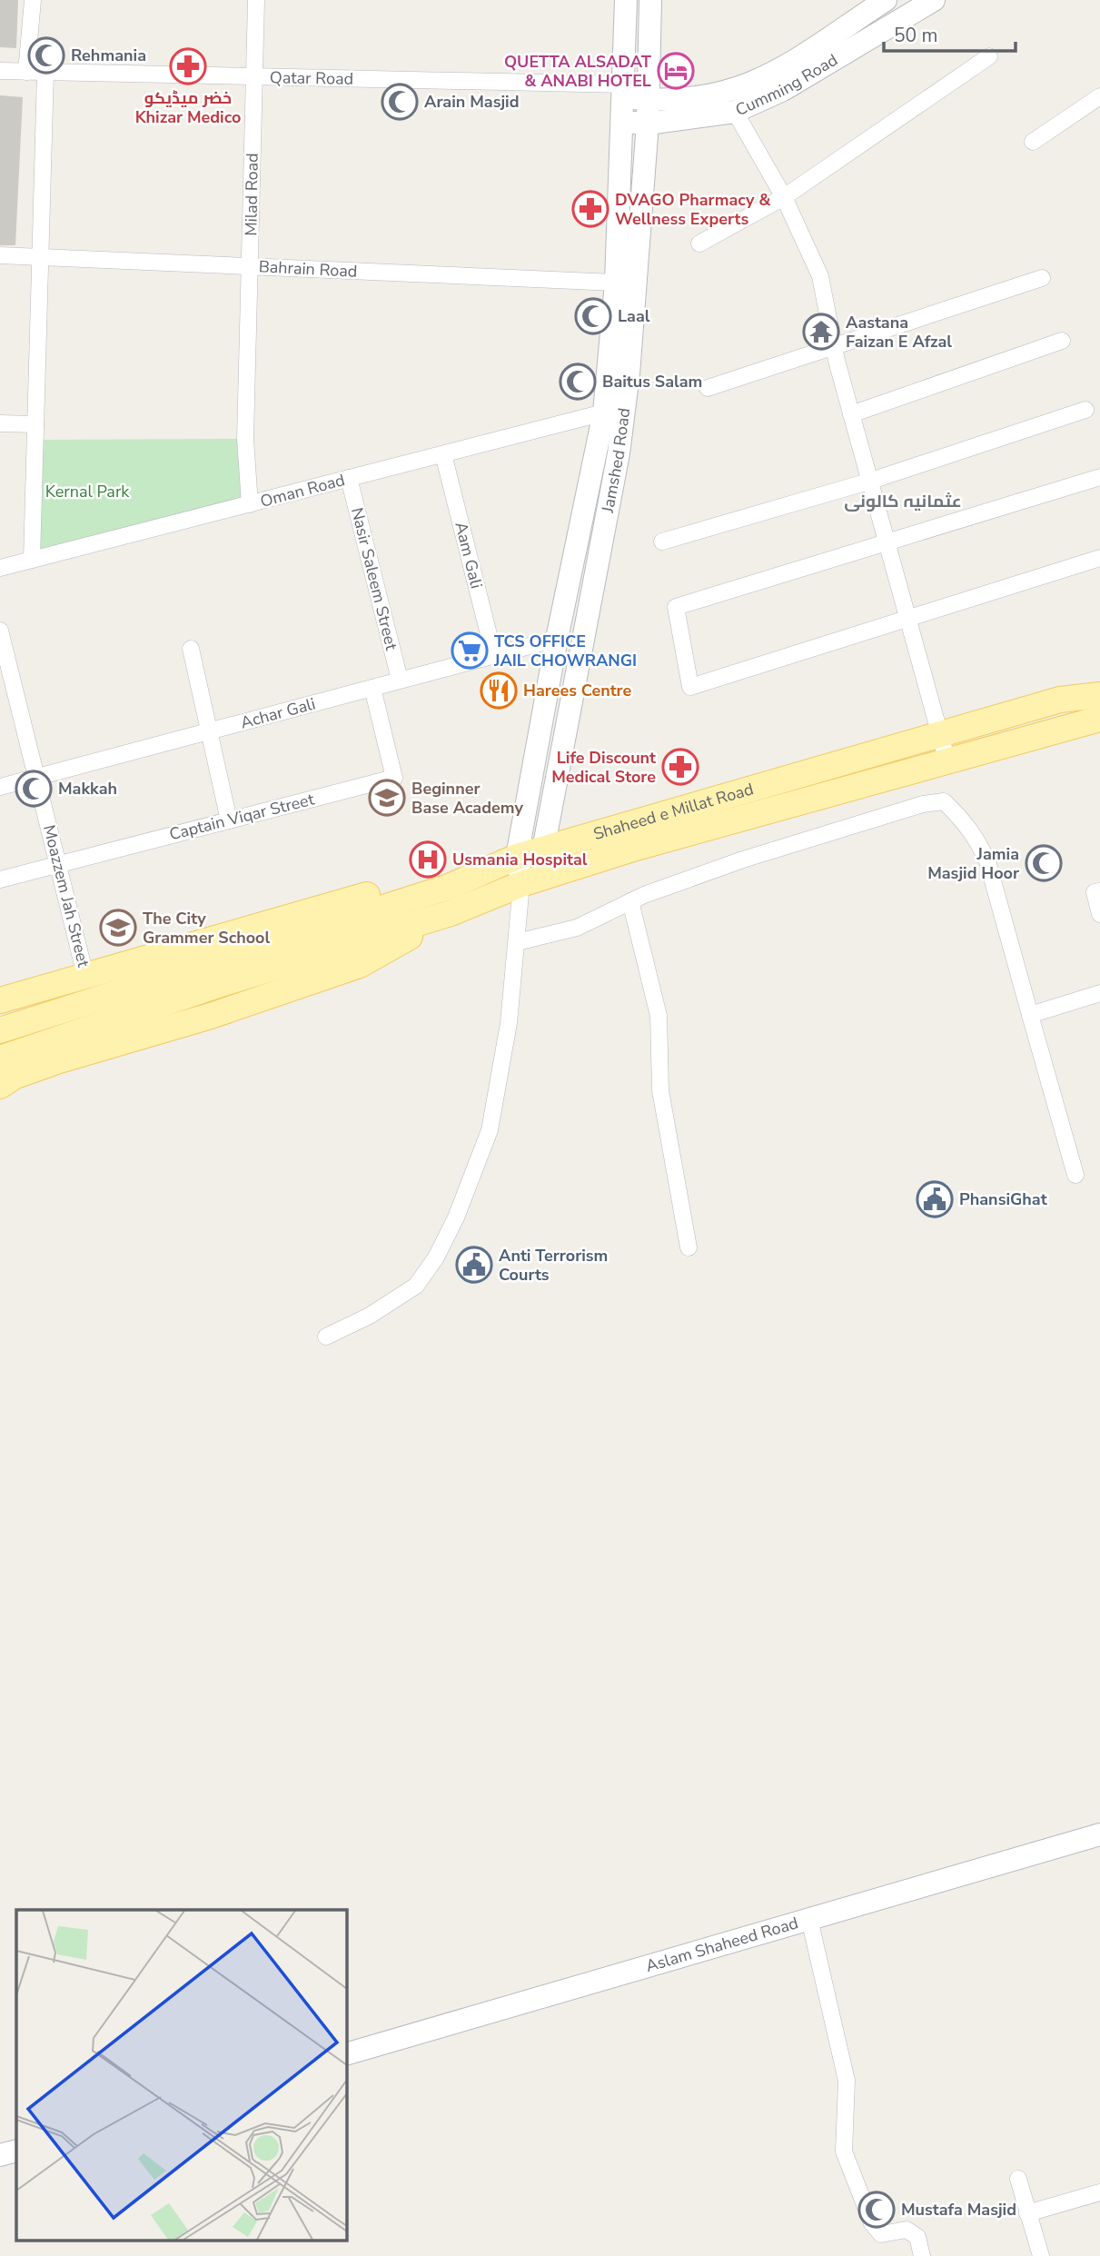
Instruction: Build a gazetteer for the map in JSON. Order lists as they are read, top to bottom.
{
  "streets": {
    "main road": [
      "Cumming Road",
      "Jamshed Road",
      "Shaheed e Millat Road",
      "Aslam Shaheed Road"
    ],
    "street": [
      "Qatar Road",
      "Milad Road",
      "Bahrain Road",
      "Oman Road",
      "Aam Gali",
      "Nasir Saleem Street",
      "Achar Gali",
      "Captain Viqar Street",
      "Moazzem Jah Street"
    ]
  },
  "crossings": [
    ["Qatar Road", "Cumming Road"],
    ["Qatar Road", "Milad Road"],
    ["Qatar Road", "Jamshed Road"],
    ["Cumming Road", "Jamshed Road"],
    ["Milad Road", "Bahrain Road"],
    ["Milad Road", "Oman Road"],
    ["Bahrain Road", "Jamshed Road"],
    ["Jamshed Road", "Oman Road"],
    ["Jamshed Road", "Achar Gali"],
    ["Jamshed Road", "Shaheed e Millat Road"],
    ["Oman Road", "Aam Gali"],
    ["Oman Road", "Nasir Saleem Street"],
    ["Aam Gali", "Achar Gali"],
    ["Nasir Saleem Street", "Achar Gali"],
    ["Achar Gali", "Captain Viqar Street"],
    ["Achar Gali", "Moazzem Jah Street"],
    ["Captain Viqar Street", "Moazzem Jah Street"]
  ],
  "districts": ["عثمانیہ کالونی"],
  "parks": ["Kernal Park"],
  "places": {
    "mosque": [
      "Rehmania",
      "Arain Masjid",
      "Laal",
      "Baitus Salam",
      "Makkah",
      "Jamia Masjid Hoor",
      "Mustafa Masjid"
    ],
    "pharmacy": ["خضر میڈیکو Khizar Medico", "DVAGO Pharmacy & Wellness Experts", "Life Discount Medical Store"],
    "hotel": ["QUETTA ALSADAT & ANABI HOTEL"],
    "temple": ["Aastana Faizan E Afzal"],
    "supermarket": ["TCS OFFICE JAIL CHOWRANGI"],
    "restaurant": ["Harees Centre"],
    "school or university": ["Beginner Base Academy", "The City Grammer School"],
    "hospital": ["Usmania Hospital"],
    "public building": ["PhansiGhat", "Anti Terrorism Courts"]
  },
  "scale_bar": "50 m"
}
